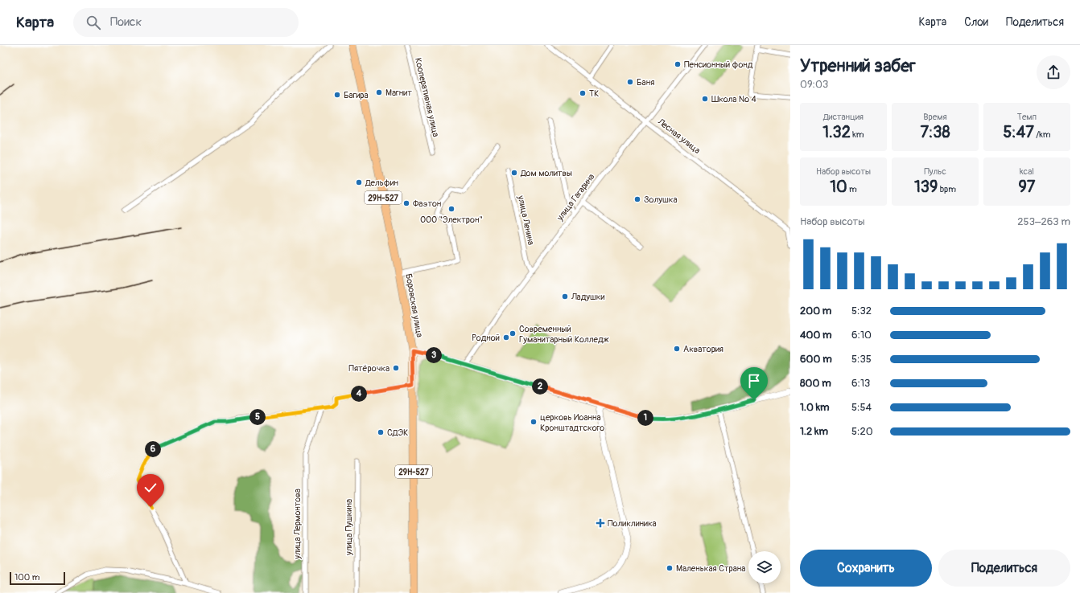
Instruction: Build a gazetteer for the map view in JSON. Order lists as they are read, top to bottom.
{
  "streets": {
    "main road": ["29Н-527", "Боровская улица"],
    "street": [
      "Кооперативная улица",
      "Лесная улица",
      "улица Гагарина",
      "улица Ленина",
      "улица Лермонтова",
      "улица Пушкина"
    ]
  },
  "crossings": [
    ["Лесная улица", "улица Гагарина"],
    ["улица Гагарина", "улица Ленина"]
  ],
  "places": {
    "other": [
      "Пенсионный фонд",
      "Баня",
      "Магнит",
      "ТК",
      "Багира",
      "Школа № 4",
      "Дом молитвы",
      "Дельфин",
      "Золушка",
      "Фаэтон",
      "ООО \"Электрон\"",
      "Ладушки",
      "Современный Гуманитарный Колледж",
      "Родной",
      "Акватория",
      "Пятёрочка",
      "церковь Иоанна Кронштадтского",
      "СДЭК",
      "Маленькая Страна"
    ],
    "health": ["Поликлиника"]
  },
  "scale_bar": "100 m",
  "page": {
    "header": "Карта",
    "search": "Поиск",
    "nav": ["Карта", "Слои", "Поделиться"],
    "heading": ["Утренний забег", "09:03"],
    "stats": [
      ["Дистанция", "1.32 km"],
      ["Время", "7:38"],
      ["Темп", "5:47 /km"],
      ["Набор высоты", "10 m"],
      ["Пульс", "139 bpm"],
      ["kcal", "97"]
    ],
    "chart": ["Набор высоты", "253–263 m"],
    "list": [
      {
        "name": "200 m",
        "note": "5:32"
      },
      {
        "name": "400 m",
        "note": "6:10"
      },
      {
        "name": "600 m",
        "note": "5:35"
      },
      {
        "name": "800 m",
        "note": "6:13"
      },
      {
        "name": "1.0 km",
        "note": "5:54"
      },
      {
        "name": "1.2 km",
        "note": "5:20"
      }
    ],
    "pins": [
      "3",
      "2",
      "4",
      "5",
      "1",
      "6"
    ],
    "buttons": ["Сохранить", "Поделиться"],
    "scale": "100 m"
  }
}
